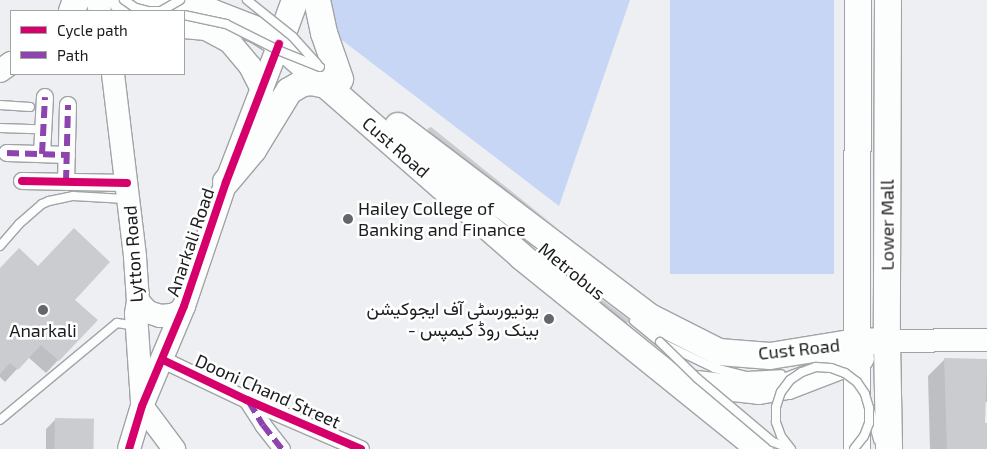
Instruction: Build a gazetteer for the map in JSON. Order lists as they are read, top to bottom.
{
  "streets": {
    "main road": ["Cust Road", "Lower Mall"],
    "street": ["Anarkali Road", "Lytton Road", "Dooni Chand Street"],
    "lane": ["Metrobus"]
  },
  "crossings": [
    ["Cust Road", "Lower Mall"],
    ["Cust Road", "Anarkali Road"],
    ["Anarkali Road", "Lytton Road"],
    ["Anarkali Road", "Dooni Chand Street"]
  ],
  "places": ["Hailey College of Banking and Finance", "Anarkali", "یونیورسٹی آف ایجوکیشن - بینک روڈ کیمپس"],
  "legend": ["Cycle path", "Path"]
}
